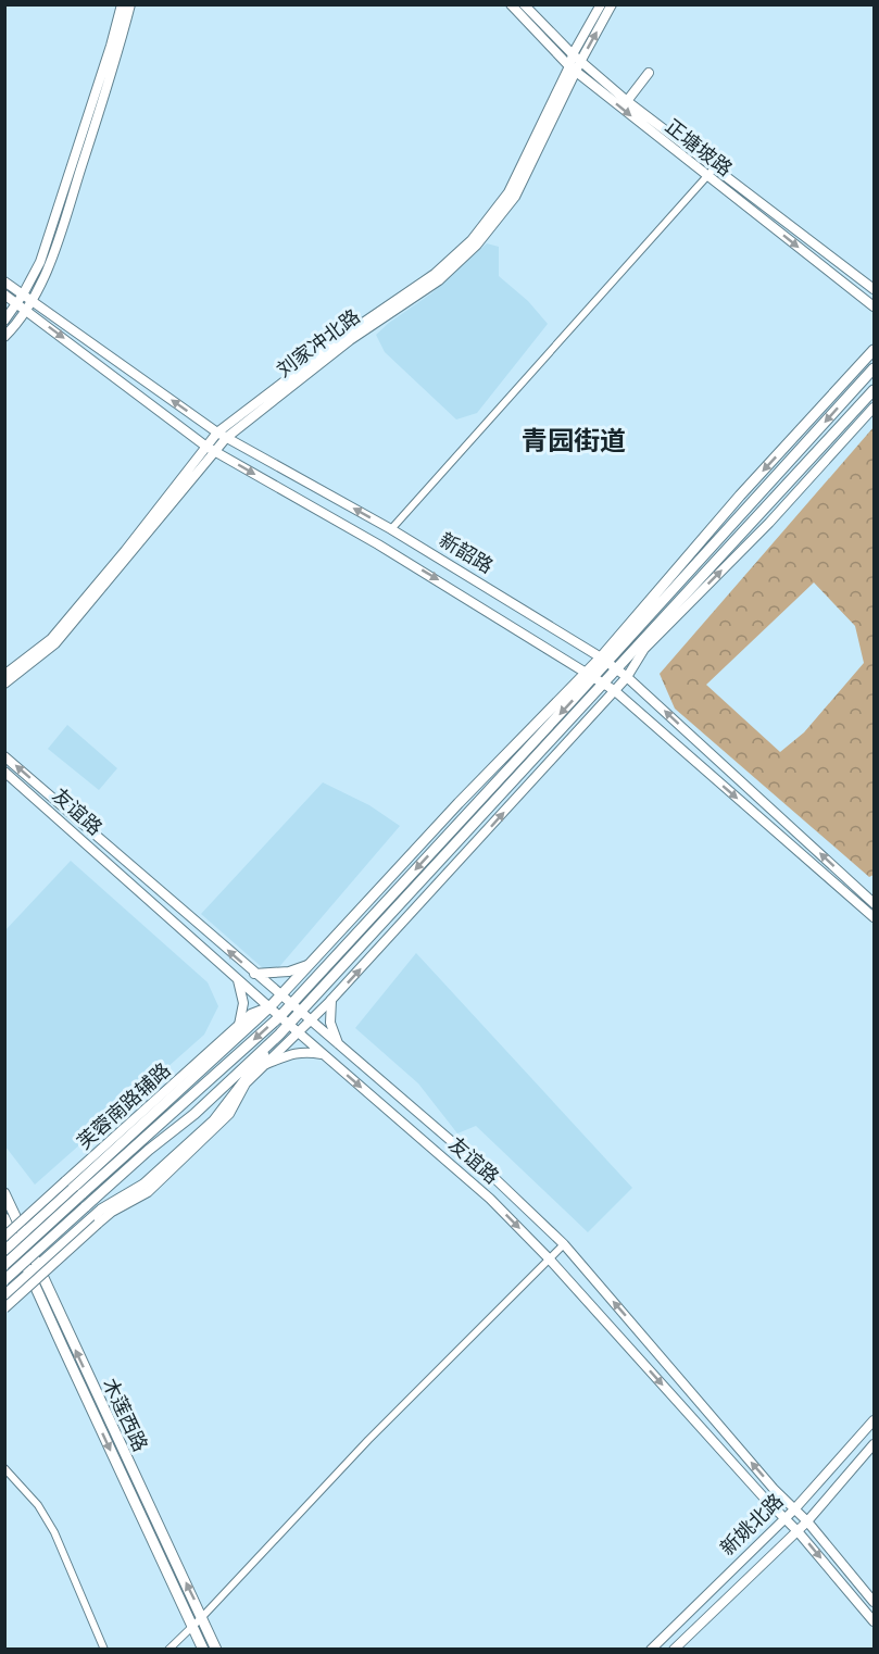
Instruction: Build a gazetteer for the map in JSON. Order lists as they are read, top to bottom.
{
  "streets": {
    "main road": [
      "刘家冲北路",
      "新韶路",
      "友谊路",
      "木莲西路",
      "新姚北路"
    ],
    "street": ["正塘坡路", "芙蓉南路辅路"]
  },
  "crossings": [
    ["正塘坡路", "刘家冲北路"],
    ["刘家冲北路", "新韶路"],
    ["友谊路", "芙蓉南路辅路"],
    ["友谊路", "新姚北路"]
  ],
  "districts": ["青园街道"]
}
